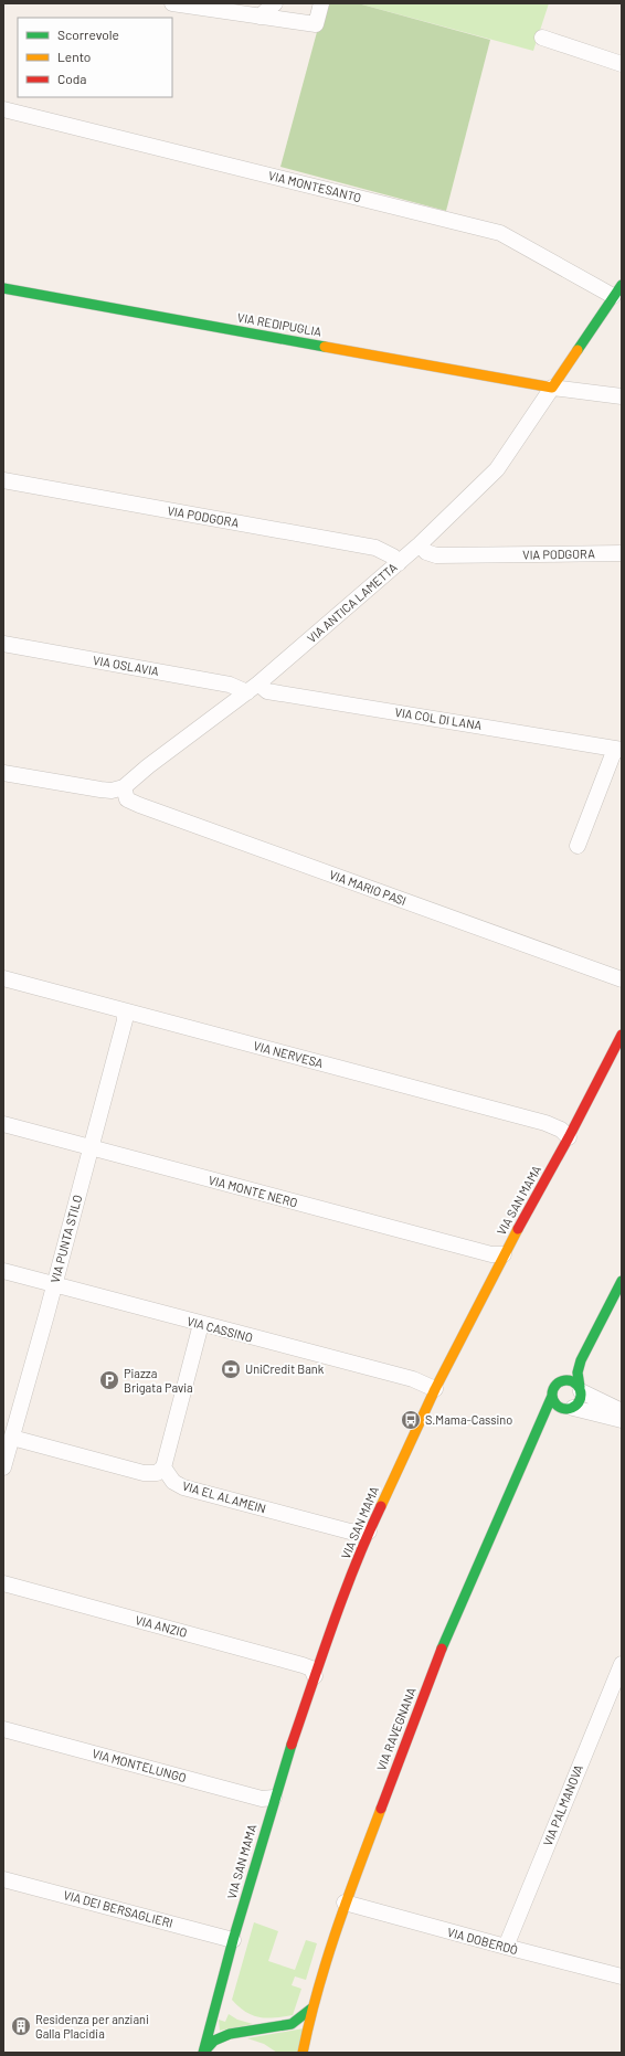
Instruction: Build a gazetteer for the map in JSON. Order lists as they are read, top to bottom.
{
  "streets": {
    "street": [
      "VIA MONTESANTO",
      "VIA REDIPUGLIA",
      "VIA PODGORA",
      "VIA ANTICA LAMETTA",
      "VIA OSLAVIA",
      "VIA COL DI LANA",
      "VIA MARIO PASI",
      "VIA NERVESA",
      "VIA MONTE NERO",
      "VIA SAN MAMA",
      "VIA PUNTA STILO",
      "VIA CASSINO",
      "VIA EL ALAMEIN",
      "VIA ANZIO",
      "VIA RAVEGNANA",
      "VIA MONTELUNGO",
      "VIA PALMANOVA",
      "VIA DEI BERSAGLIERI",
      "VIA DOBERDÒ"
    ]
  },
  "crossings": [
    ["VIA MONTESANTO", "VIA ANTICA LAMETTA"],
    ["VIA REDIPUGLIA", "VIA ANTICA LAMETTA"],
    ["VIA PODGORA", "VIA ANTICA LAMETTA"],
    ["VIA ANTICA LAMETTA", "VIA OSLAVIA"],
    ["VIA ANTICA LAMETTA", "VIA COL DI LANA"],
    ["VIA ANTICA LAMETTA", "VIA MARIO PASI"],
    ["VIA OSLAVIA", "VIA COL DI LANA"],
    ["VIA NERVESA", "VIA SAN MAMA"],
    ["VIA NERVESA", "VIA PUNTA STILO"],
    ["VIA MONTE NERO", "VIA SAN MAMA"],
    ["VIA MONTE NERO", "VIA PUNTA STILO"],
    ["VIA SAN MAMA", "VIA CASSINO"],
    ["VIA SAN MAMA", "VIA EL ALAMEIN"],
    ["VIA SAN MAMA", "VIA ANZIO"],
    ["VIA SAN MAMA", "VIA MONTELUNGO"],
    ["VIA SAN MAMA", "VIA DEI BERSAGLIERI"],
    ["VIA PUNTA STILO", "VIA CASSINO"],
    ["VIA RAVEGNANA", "VIA DOBERDÒ"],
    ["VIA PALMANOVA", "VIA DOBERDÒ"]
  ],
  "places": {
    "bank": ["UniCredit Bank"],
    "parking": ["Piazza Brigata Pavia"],
    "bus stop": ["S.Mama-Cassino"],
    "building": ["Residenza per anziani Galla Placidia"]
  },
  "legend": ["Scorrevole", "Lento", "Coda"]
}
